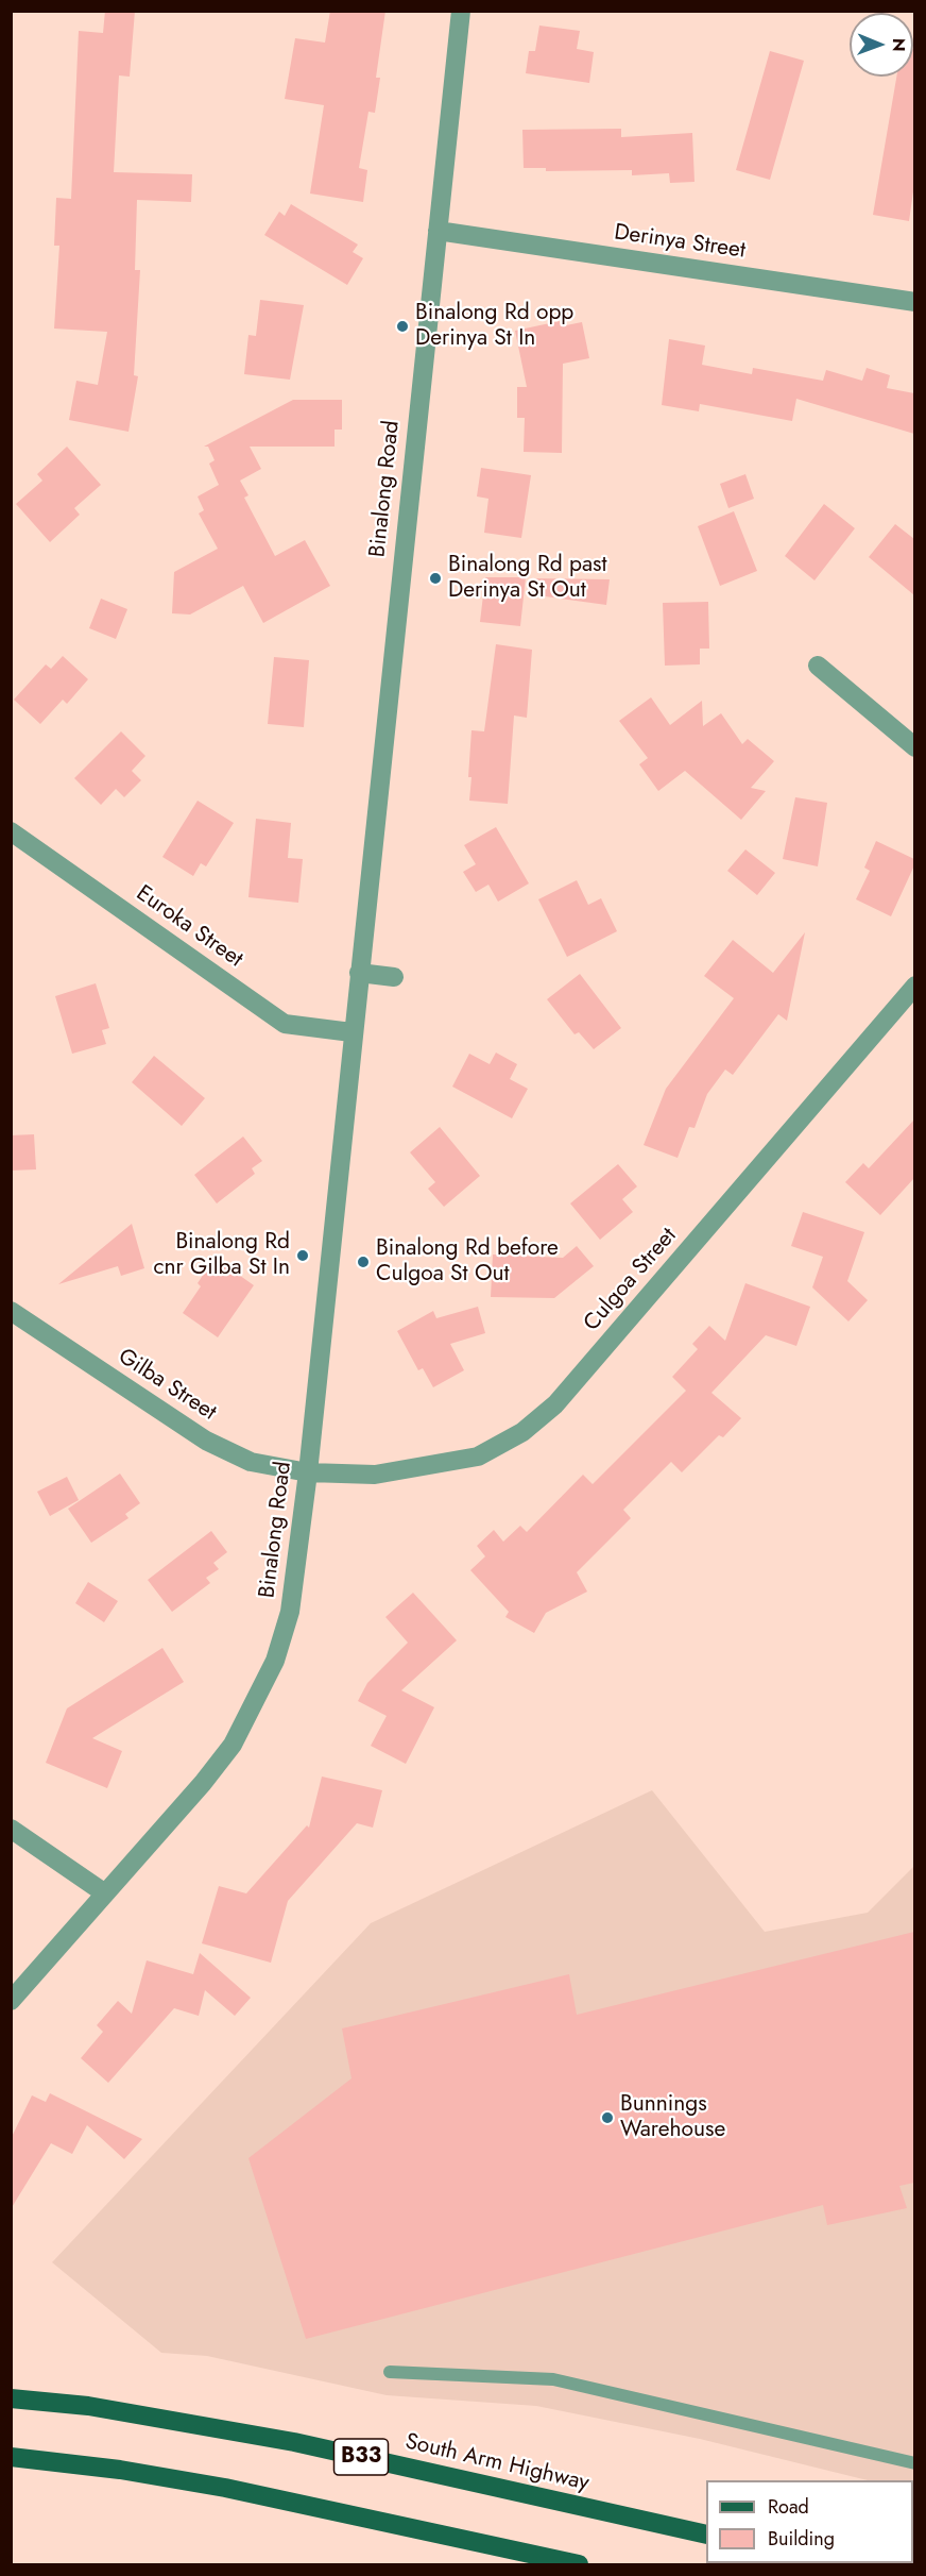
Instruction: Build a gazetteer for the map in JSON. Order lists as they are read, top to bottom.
{
  "streets": {
    "main road": ["B33", "South Arm Highway"],
    "street": [
      "Derinya Street",
      "Binalong Road",
      "Euroka Street",
      "Culgoa Street",
      "Gilba Street"
    ]
  },
  "crossings": [
    ["Derinya Street", "Binalong Road"],
    ["Binalong Road", "Euroka Street"],
    ["Binalong Road", "Culgoa Street"],
    ["Binalong Road", "Gilba Street"],
    ["Culgoa Street", "Gilba Street"]
  ],
  "places": [
    "Binalong Rd opp Derinya St In",
    "Binalong Rd past Derinya St Out",
    "Binalong Rd cnr Gilba St In",
    "Binalong Rd before Culgoa St Out",
    "Bunnings Warehouse"
  ],
  "legend": ["Road", "Building"],
  "north": "right"
}
